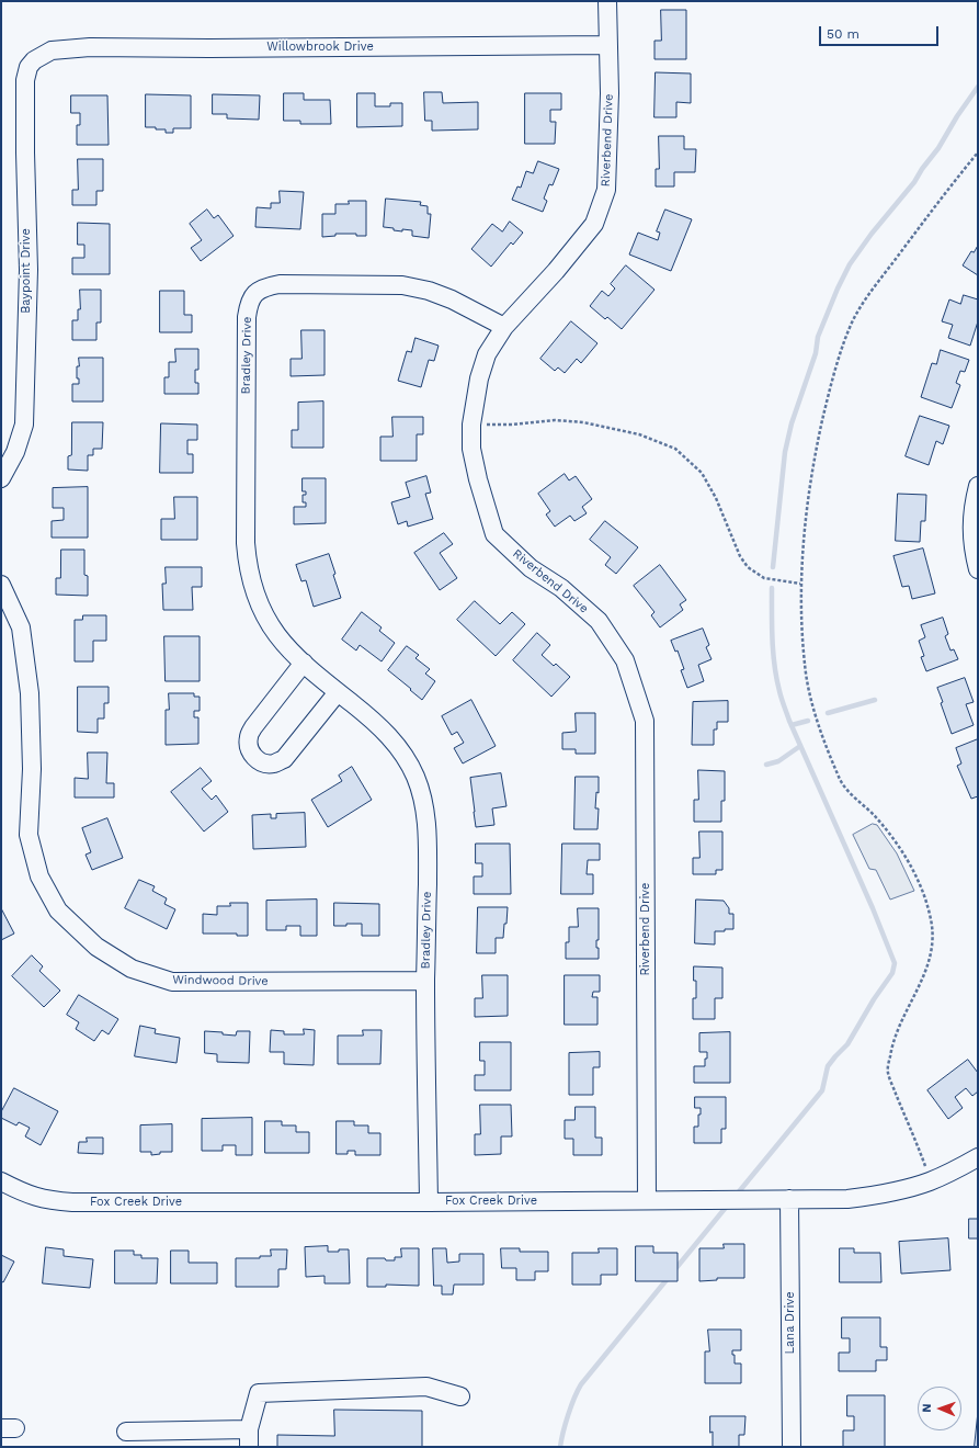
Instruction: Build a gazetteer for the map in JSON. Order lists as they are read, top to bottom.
{
  "streets": {
    "street": [
      "Willowbrook Drive",
      "Riverbend Drive",
      "Baypoint Drive",
      "Bradley Drive",
      "Windwood Drive",
      "Fox Creek Drive",
      "Lana Drive"
    ]
  },
  "crossings": [
    ["Willowbrook Drive", "Riverbend Drive"],
    ["Willowbrook Drive", "Baypoint Drive"],
    ["Riverbend Drive", "Bradley Drive"],
    ["Riverbend Drive", "Fox Creek Drive"],
    ["Bradley Drive", "Windwood Drive"],
    ["Bradley Drive", "Fox Creek Drive"],
    ["Fox Creek Drive", "Lana Drive"]
  ],
  "scale_bar": "50 m",
  "north": "left"
}
